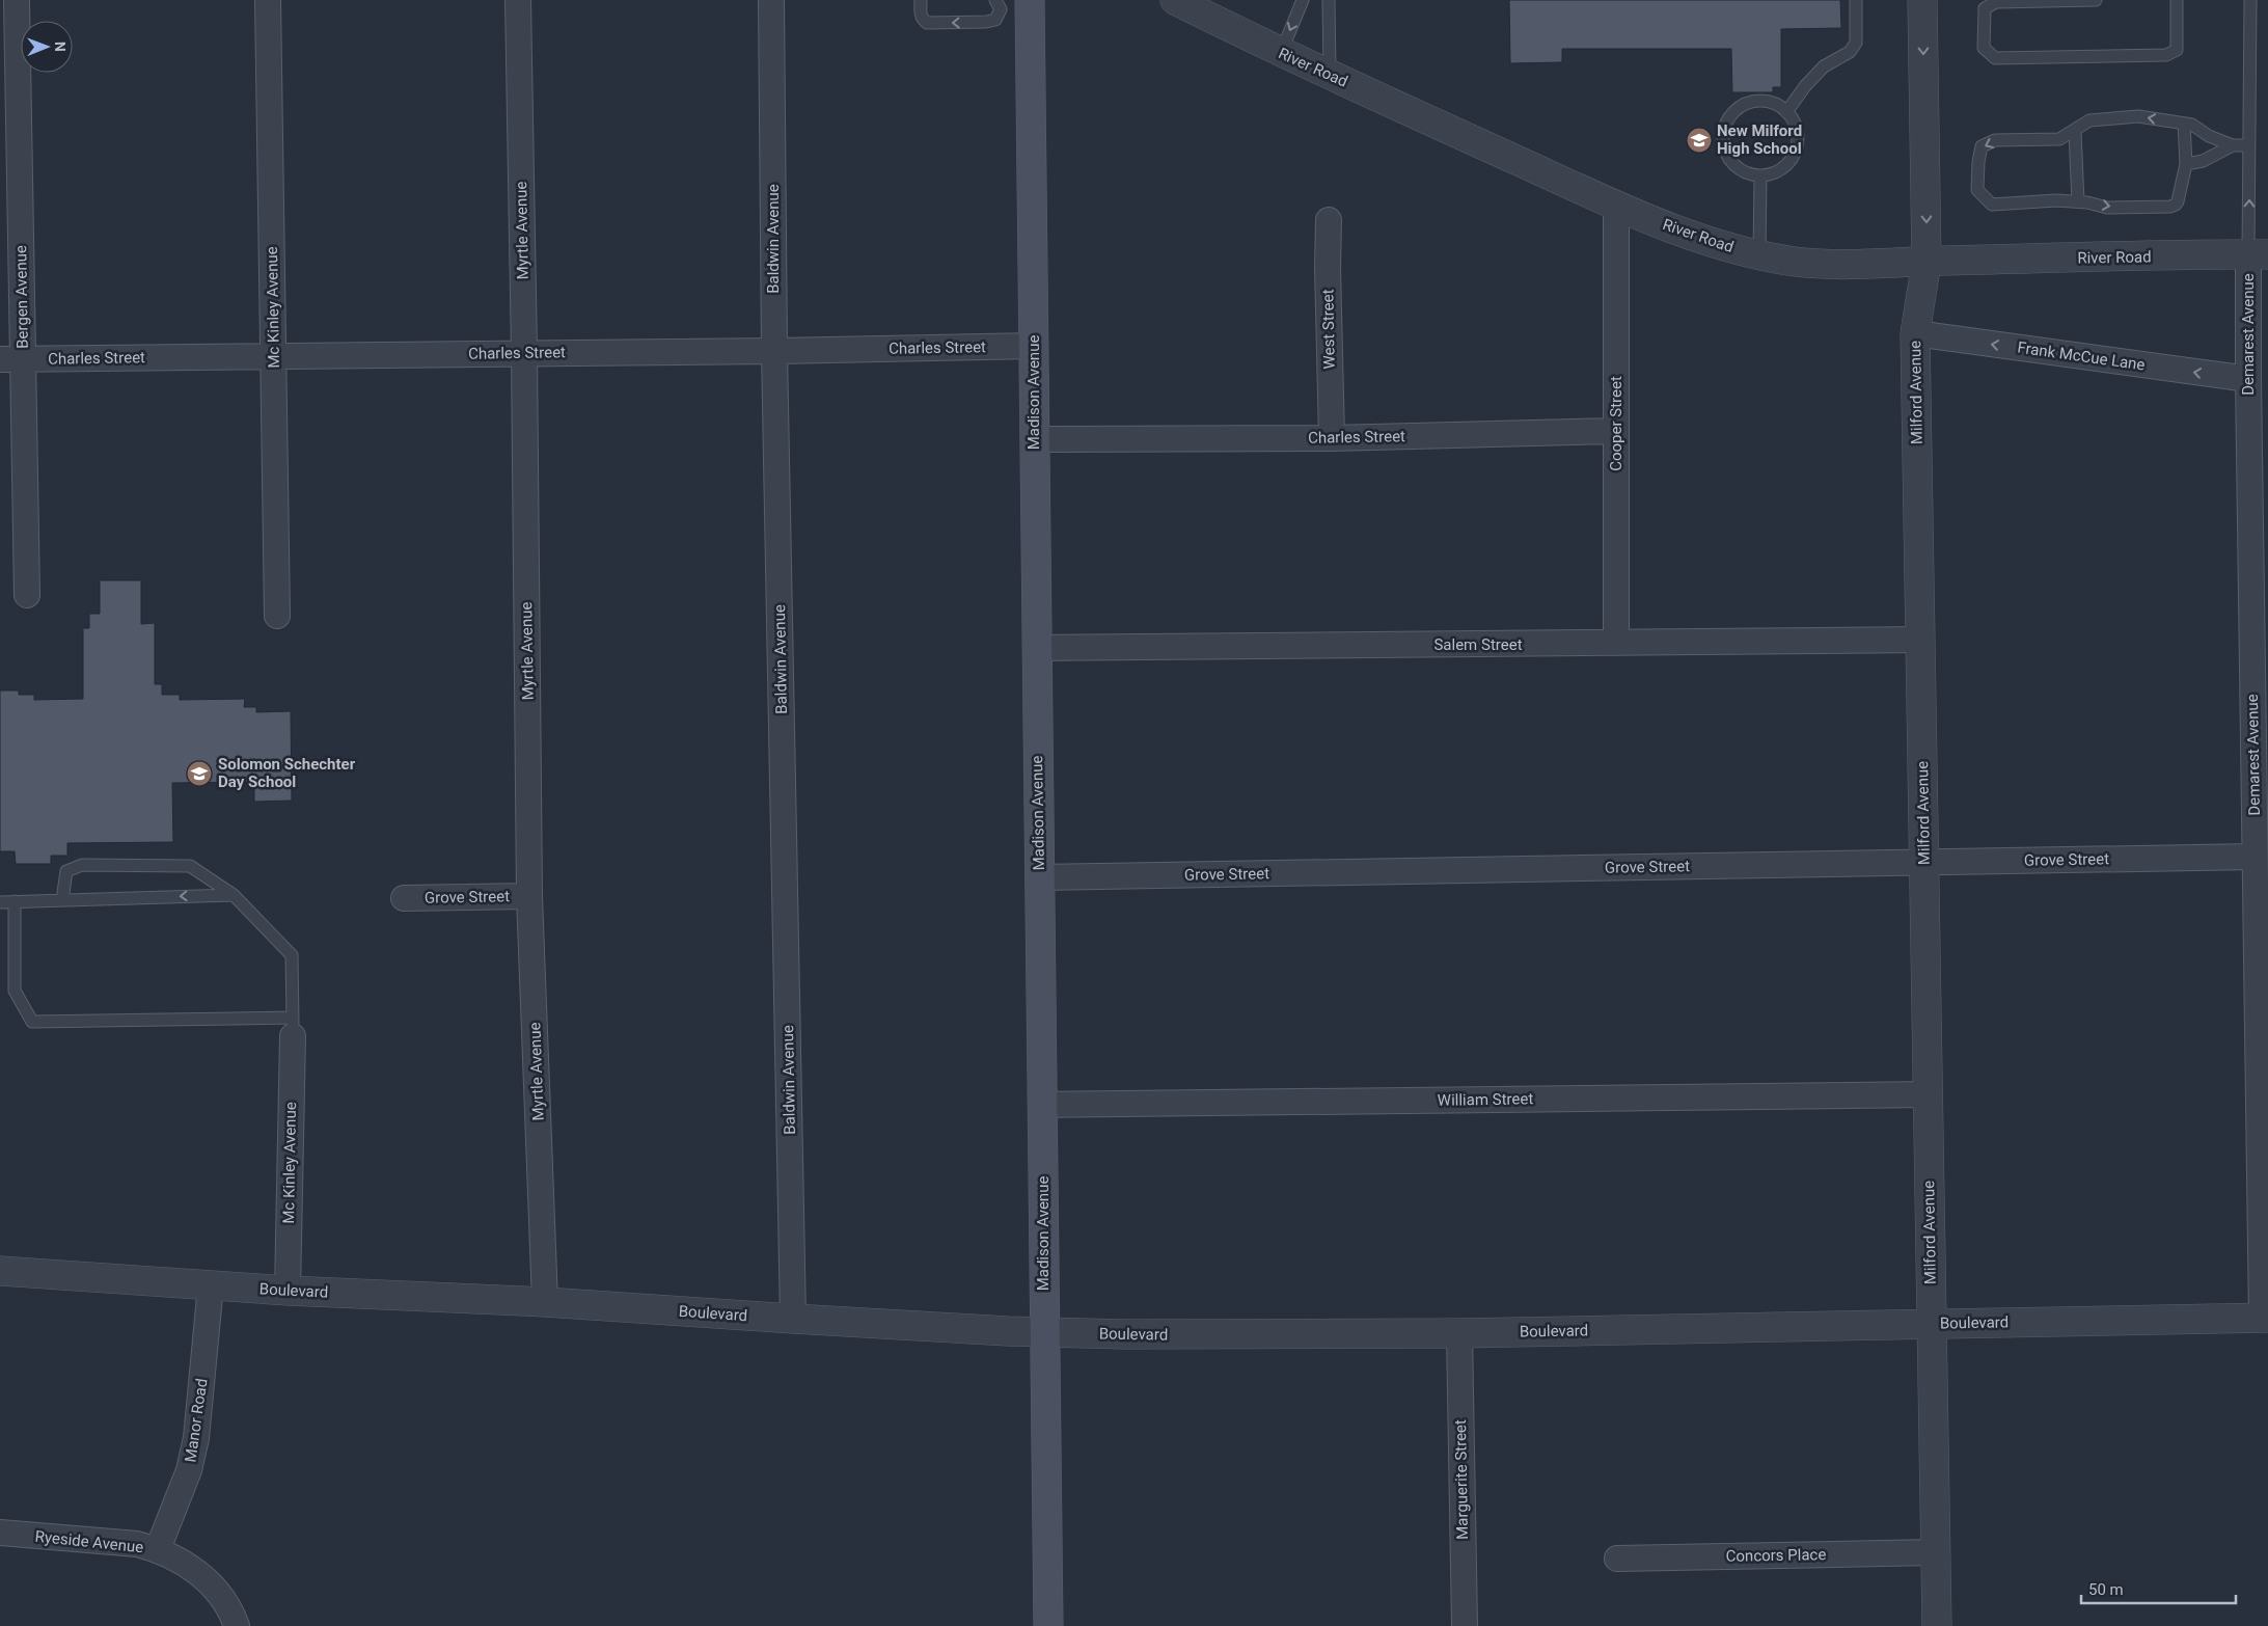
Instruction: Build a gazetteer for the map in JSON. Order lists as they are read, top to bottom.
{
  "streets": {
    "main road": ["Madison Avenue"],
    "street": [
      "River Road",
      "Myrtle Avenue",
      "Baldwin Avenue",
      "Bergen Avenue",
      "Mc Kinley Avenue",
      "West Street",
      "Demarest Avenue",
      "Charles Street",
      "Frank McCue Lane",
      "Milford Avenue",
      "Cooper Street",
      "Salem Street",
      "Grove Street",
      "William Street",
      "Boulevard",
      "Manor Road",
      "Marguerite Street",
      "Ryeside Avenue",
      "Concors Place"
    ]
  },
  "crossings": [
    ["River Road", "Demarest Avenue"],
    ["River Road", "Milford Avenue"],
    ["River Road", "Cooper Street"],
    ["Myrtle Avenue", "Charles Street"],
    ["Myrtle Avenue", "Grove Street"],
    ["Myrtle Avenue", "Boulevard"],
    ["Baldwin Avenue", "Charles Street"],
    ["Baldwin Avenue", "Boulevard"],
    ["Bergen Avenue", "Charles Street"],
    ["Mc Kinley Avenue", "Charles Street"],
    ["Mc Kinley Avenue", "Boulevard"],
    ["West Street", "Charles Street"],
    ["Demarest Avenue", "Frank McCue Lane"],
    ["Demarest Avenue", "Grove Street"],
    ["Demarest Avenue", "Boulevard"],
    ["Charles Street", "Madison Avenue"],
    ["Charles Street", "Cooper Street"],
    ["Frank McCue Lane", "Milford Avenue"],
    ["Madison Avenue", "Salem Street"],
    ["Madison Avenue", "Grove Street"],
    ["Madison Avenue", "William Street"],
    ["Madison Avenue", "Boulevard"],
    ["Milford Avenue", "Salem Street"],
    ["Milford Avenue", "Grove Street"],
    ["Milford Avenue", "William Street"],
    ["Milford Avenue", "Boulevard"],
    ["Milford Avenue", "Concors Place"],
    ["Cooper Street", "Salem Street"],
    ["Boulevard", "Manor Road"],
    ["Boulevard", "Marguerite Street"],
    ["Manor Road", "Ryeside Avenue"]
  ],
  "one_way": ["Frank McCue Lane"],
  "places": {
    "school or university": ["New Milford High School", "Solomon Schechter Day School"]
  },
  "scale_bar": "50 m",
  "north": "right"
}
